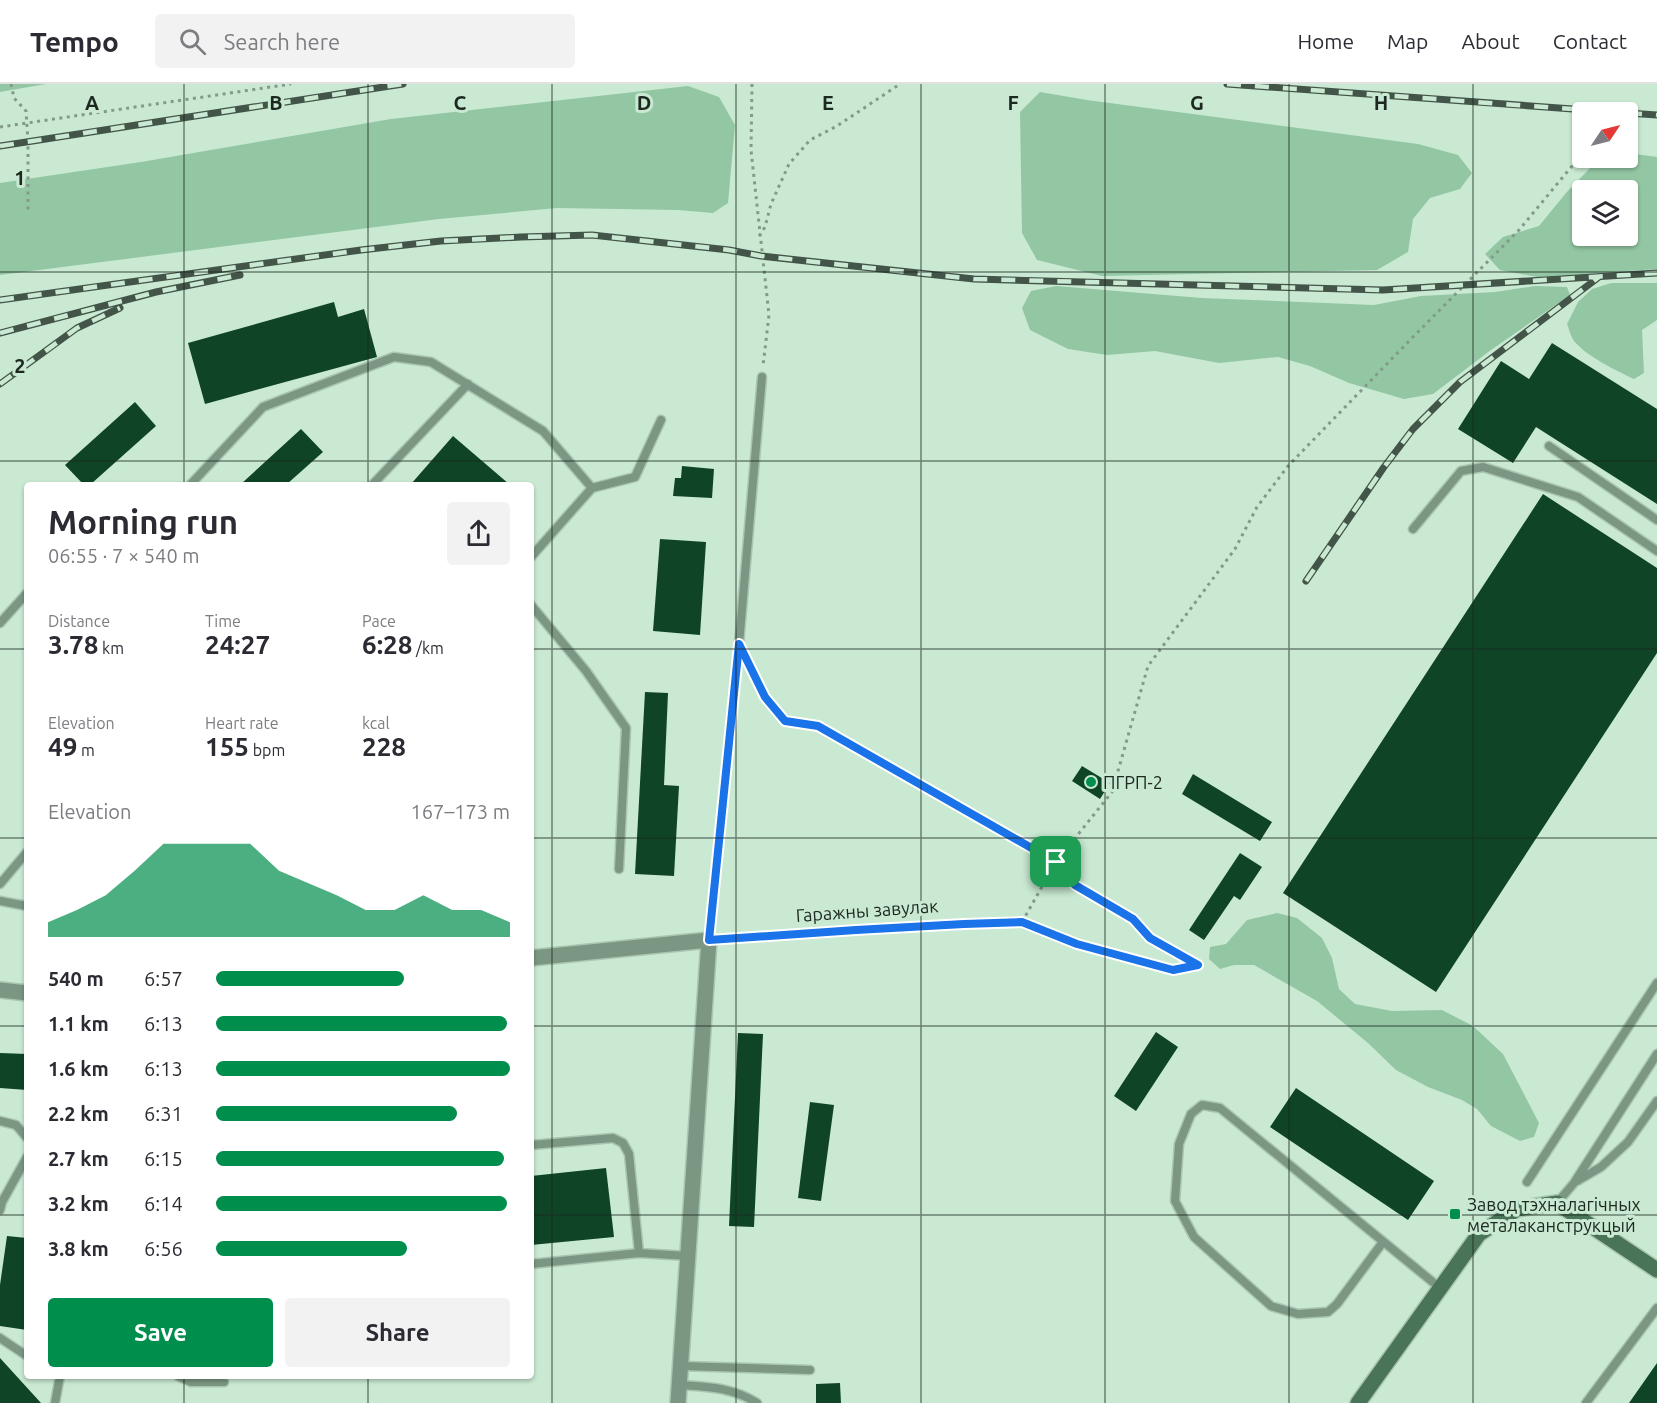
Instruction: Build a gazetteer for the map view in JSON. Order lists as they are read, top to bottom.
{
  "streets": {
    "path": ["Гаражны завулак"]
  },
  "places": {
    "other": ["ПГРП-2"],
    "transit": ["Завод тэхналагічных металаканструкцый"]
  },
  "north": "top right",
  "page": {
    "header": "Tempo",
    "search": "Search here",
    "nav": [
      "Home",
      "Map",
      "About",
      "Contact"
    ],
    "heading": ["Morning run", "06:55 · 7 × 540 m"],
    "stats": [
      ["Distance", "3.78 km"],
      ["Time", "24:27"],
      ["Pace", "6:28 /km"],
      ["Elevation", "49 m"],
      ["Heart rate", "155 bpm"],
      ["kcal", "228"]
    ],
    "chart": ["Elevation", "167–173 m"],
    "list": [
      {
        "name": "540 m",
        "note": "6:57"
      },
      {
        "name": "1.1 km",
        "note": "6:13"
      },
      {
        "name": "1.6 km",
        "note": "6:13"
      },
      {
        "name": "2.2 km",
        "note": "6:31"
      },
      {
        "name": "2.7 km",
        "note": "6:15"
      },
      {
        "name": "3.2 km",
        "note": "6:14"
      },
      {
        "name": "3.8 km",
        "note": "6:56"
      }
    ],
    "buttons": ["Save", "Share"]
  },
  "grid": {
    "columns": [
      "A",
      "B",
      "C",
      "D",
      "E",
      "F",
      "G",
      "H"
    ],
    "rows": ["1", "2"]
  }
}
